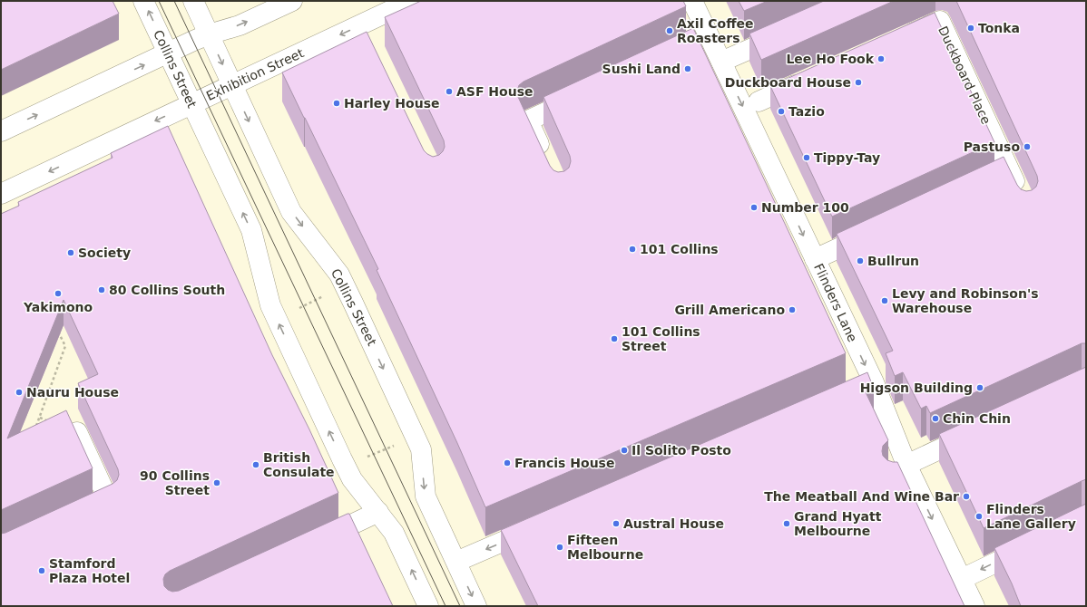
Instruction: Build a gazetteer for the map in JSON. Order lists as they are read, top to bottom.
{
  "streets": {
    "street": [
      "Collins Street",
      "Exhibition Street",
      "Duckboard Place",
      "Flinders Lane"
    ]
  },
  "crossings": [
    ["Collins Street", "Exhibition Street"]
  ],
  "one_way": ["Flinders Lane"],
  "places": [
    "Tonka",
    "Axil Coffee Roasters",
    "Lee Ho Fook",
    "Sushi Land",
    "Duckboard House",
    "ASF House",
    "Harley House",
    "Tazio",
    "Pastuso",
    "Tippy-Tay",
    "Number 100",
    "101 Collins",
    "Society",
    "Bullrun",
    "80 Collins South",
    "Yakimono",
    "Levy and Robinson's Warehouse",
    "Grill Americano",
    "101 Collins Street",
    "Higson Building",
    "Nauru House",
    "Chin Chin",
    "Il Solito Posto",
    "Francis House",
    "British Consulate",
    "90 Collins Street",
    "The Meatball And Wine Bar",
    "Flinders Lane Gallery",
    "Austral House",
    "Grand Hyatt Melbourne",
    "Fifteen Melbourne",
    "Stamford Plaza Hotel"
  ]
}
